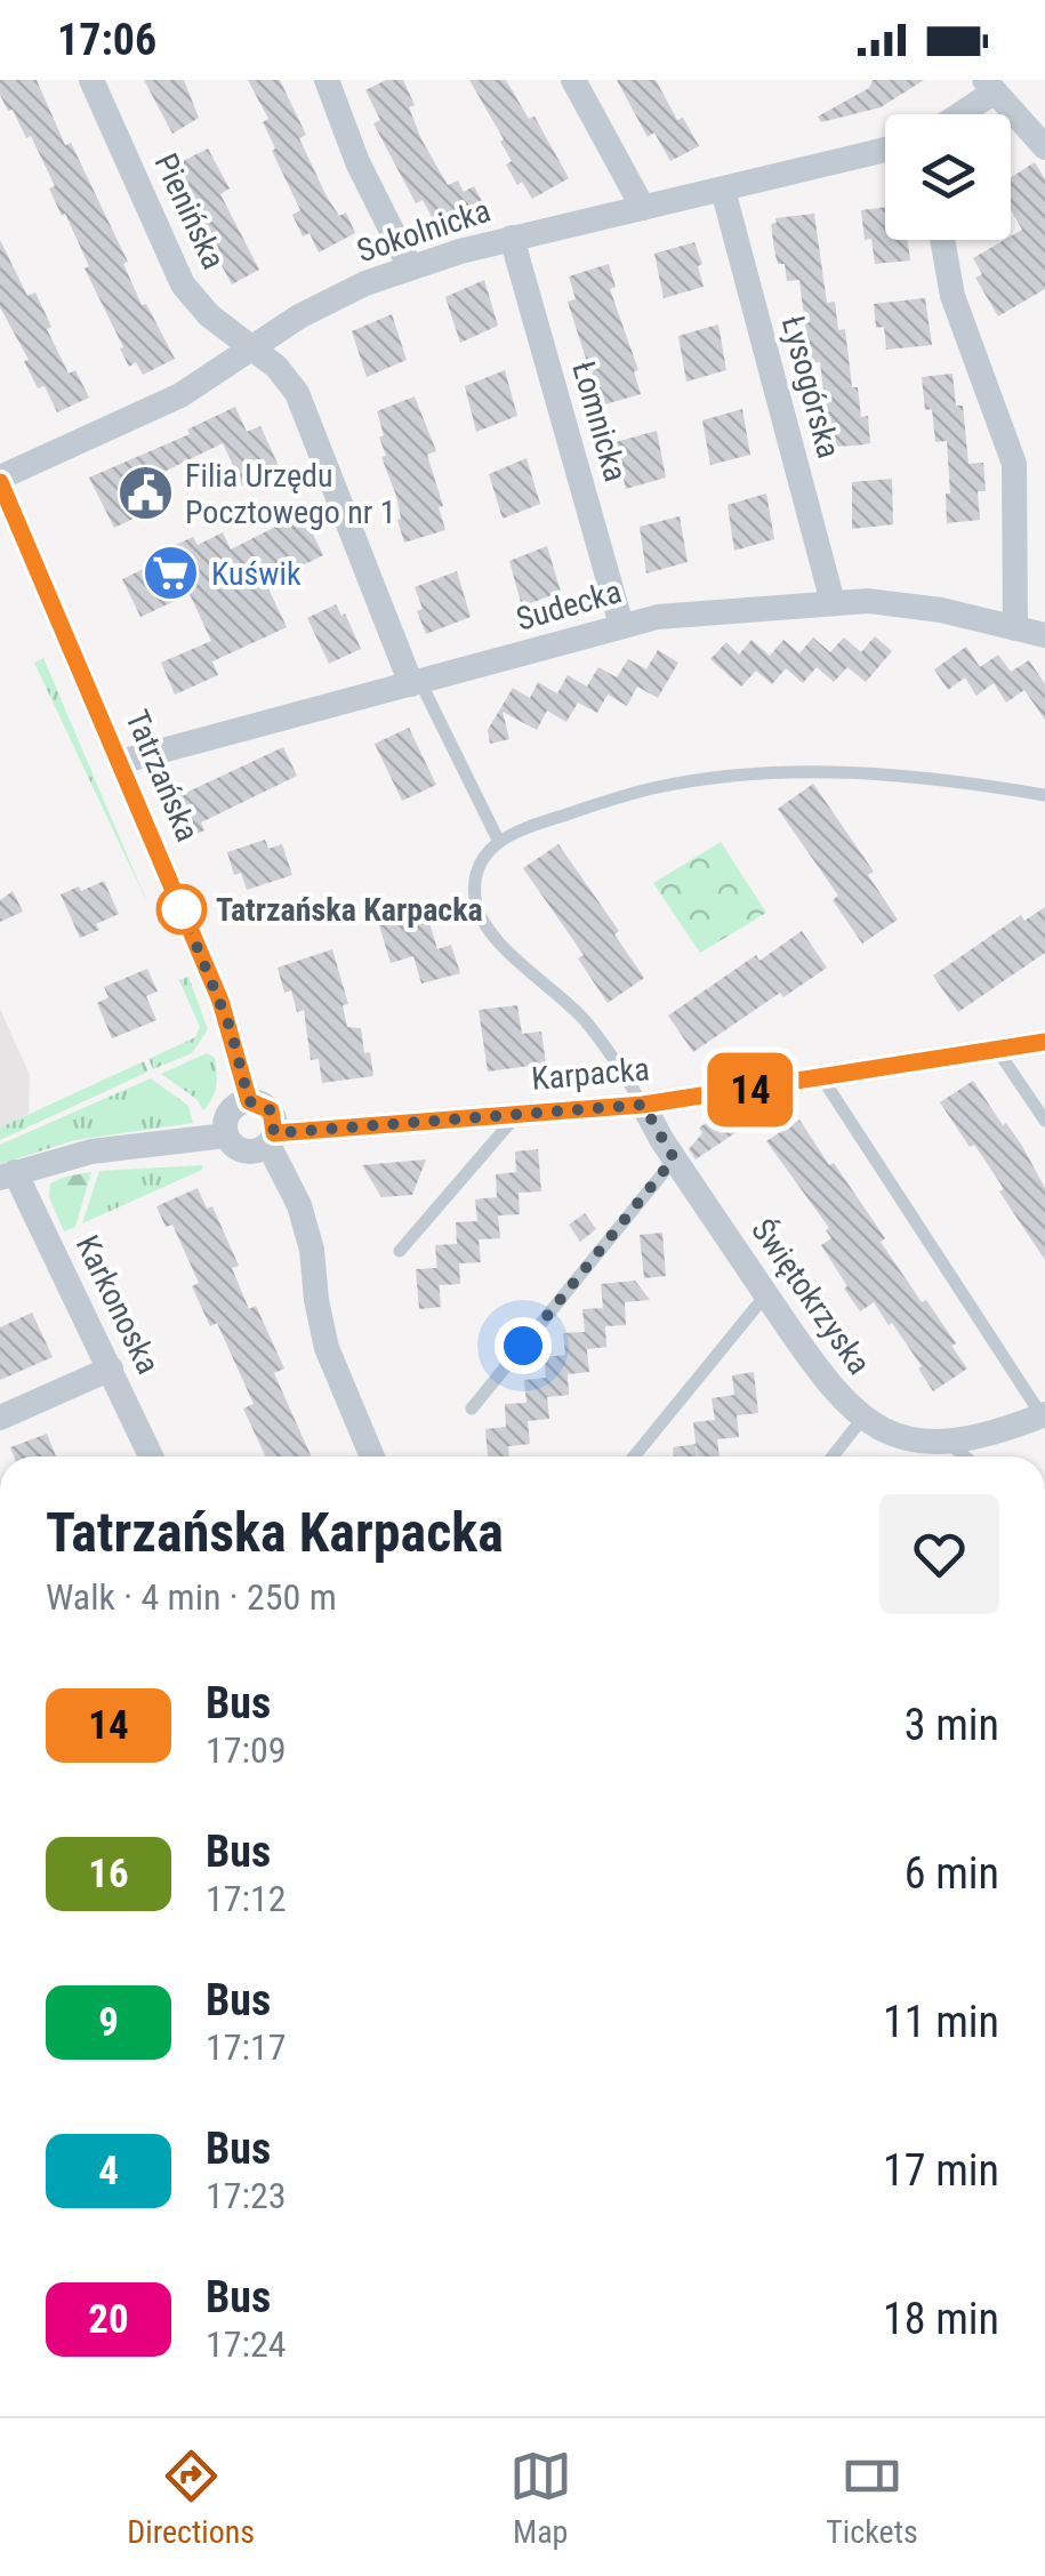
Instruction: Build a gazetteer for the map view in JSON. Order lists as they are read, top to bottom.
{
  "streets": {
    "street": [
      "Pienińska",
      "Sokolnicka",
      "Łysogórska",
      "Łomnicka",
      "Sudecka",
      "Tatrzańska",
      "Karpacka",
      "Świętokrzyska",
      "Karkonoska"
    ]
  },
  "crossings": [
    ["Pienińska", "Sokolnicka"],
    ["Pienińska", "Sudecka"],
    ["Sokolnicka", "Łysogórska"],
    ["Sokolnicka", "Łomnicka"],
    ["Sokolnicka", "Tatrzańska"],
    ["Łysogórska", "Sudecka"],
    ["Łomnicka", "Sudecka"],
    ["Sudecka", "Tatrzańska"],
    ["Tatrzańska", "Karpacka"],
    ["Karpacka", "Świętokrzyska"]
  ],
  "places": {
    "public building": ["Filia Urzędu Pocztowego nr 1"],
    "supermarket": ["Kuświk"],
    "other": ["Tatrzańska Karpacka"]
  },
  "lines": ["bus line 14"],
  "page": {
    "status": "17:06",
    "on_map": "14",
    "heading": ["Tatrzańska Karpacka", "Walk · 4 min · 250 m"],
    "list": [
      {
        "mark": "14",
        "name": "Bus",
        "note": "17:09",
        "value": "3 min"
      },
      {
        "mark": "16",
        "name": "Bus",
        "note": "17:12",
        "value": "6 min"
      },
      {
        "mark": "9",
        "name": "Bus",
        "note": "17:17",
        "value": "11 min"
      },
      {
        "mark": "4",
        "name": "Bus",
        "note": "17:23",
        "value": "17 min"
      },
      {
        "mark": "20",
        "name": "Bus",
        "note": "17:24",
        "value": "18 min"
      }
    ],
    "tabs": ["Directions", "Map", "Tickets"]
  }
}
